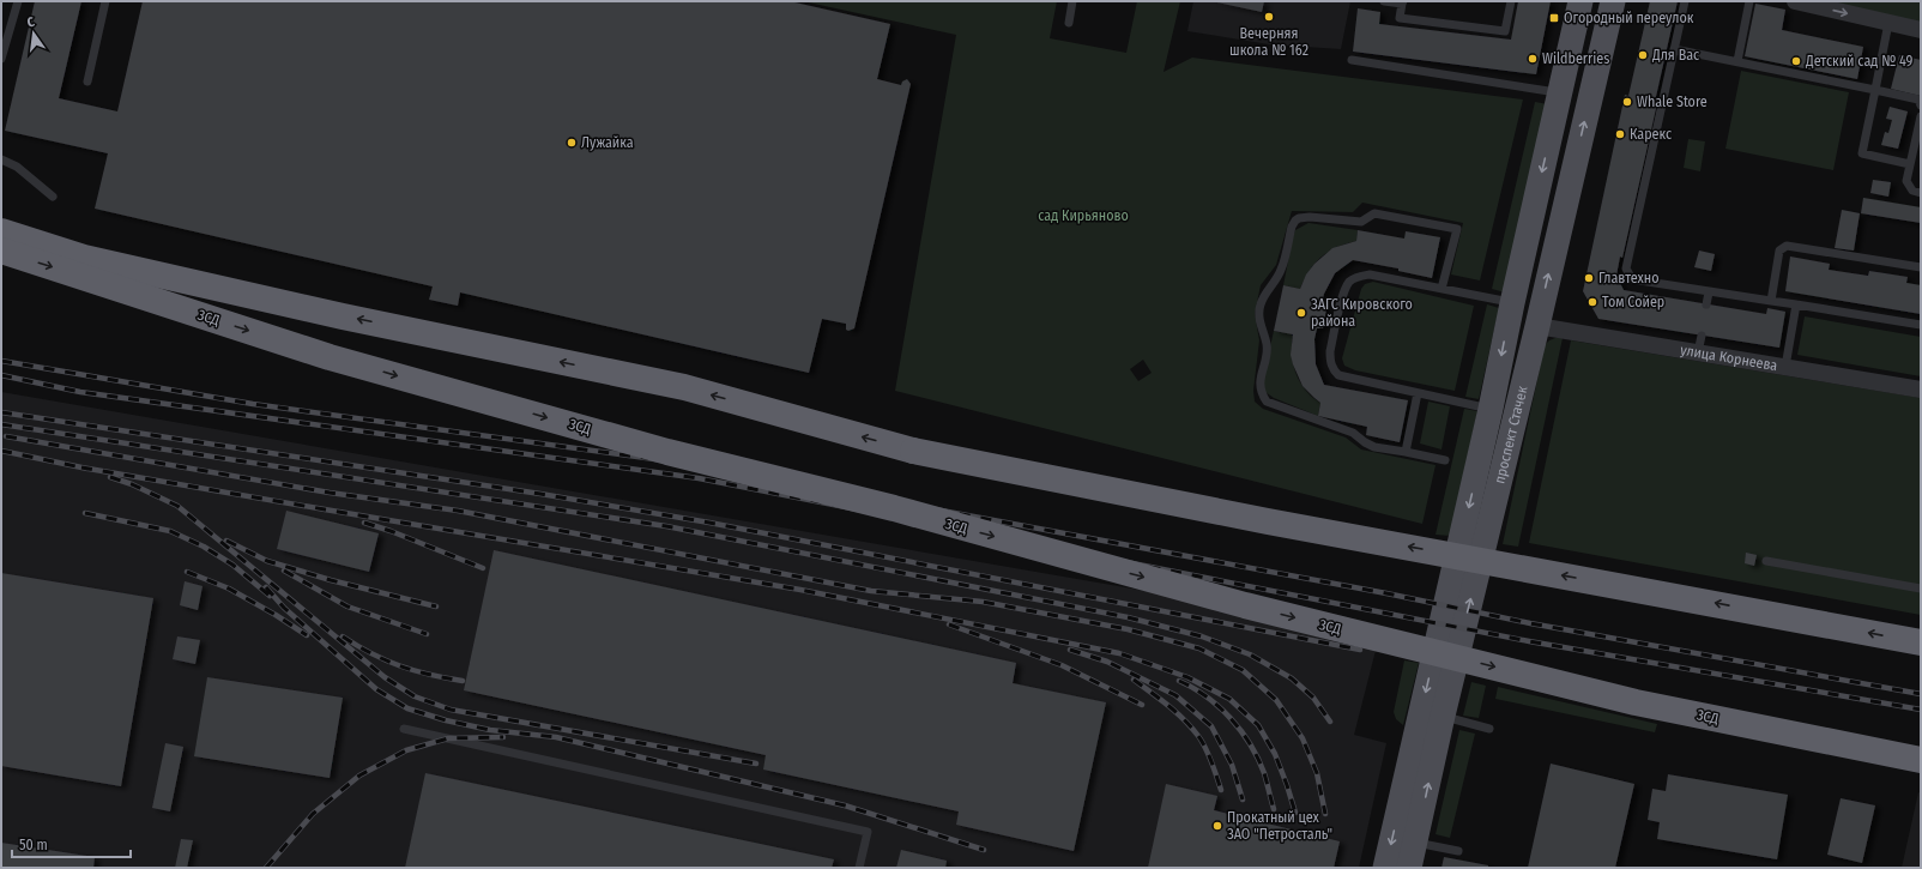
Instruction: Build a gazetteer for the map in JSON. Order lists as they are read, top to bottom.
{
  "streets": {
    "highway": ["ЗСД"],
    "main road": ["проспект Стачек"],
    "street": ["улица Корнеева"]
  },
  "crossings": [
    ["улица Корнеева", "проспект Стачек"]
  ],
  "parks": ["сад Кирьяново"],
  "places": {
    "other": [
      "Вечерняя школа № 162",
      "Для Вас",
      "Wildberries",
      "Детский сад № 49",
      "Whale Store",
      "Карекс",
      "Лужайка",
      "Главтехно",
      "Том Сойер",
      "ЗАГС Кировского района",
      "Прокатный цех ЗАО \"Петросталь\""
    ],
    "transit": ["Огородный переулок"]
  },
  "scale_bar": "50 m",
  "north": "top"
}
